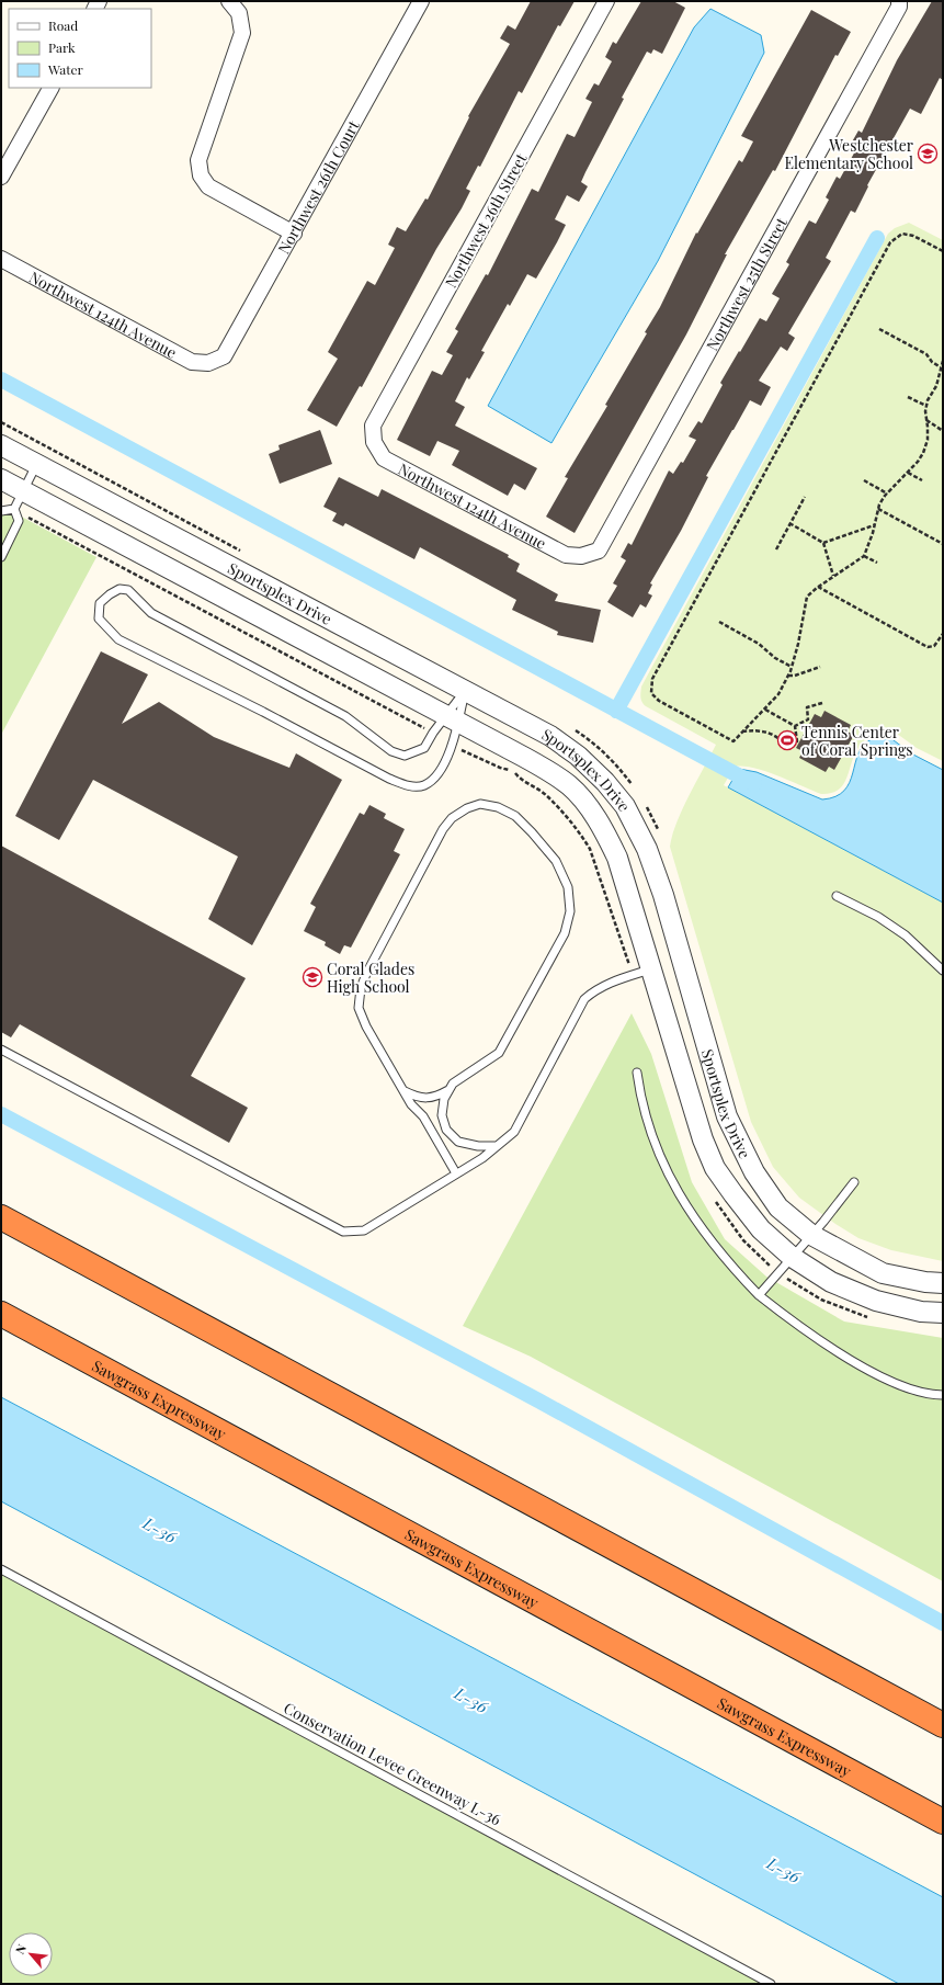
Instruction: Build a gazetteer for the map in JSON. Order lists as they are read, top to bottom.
{
  "streets": {
    "highway": ["Sawgrass Expressway"],
    "street": [
      "Northwest 26th Court",
      "Northwest 26th Street",
      "Northwest 25th Street",
      "Northwest 124th Avenue",
      "Sportsplex Drive"
    ],
    "lane": ["Conservation Levee Greenway L-36"]
  },
  "crossings": [
    ["Northwest 26th Court", "Northwest 124th Avenue"],
    ["Northwest 26th Street", "Northwest 124th Avenue"],
    ["Northwest 25th Street", "Northwest 124th Avenue"]
  ],
  "water": ["L-36"],
  "places": {
    "school or university": ["Westchester Elementary School", "Coral Glades High School"],
    "sports": ["Tennis Center of Coral Springs"]
  },
  "legend": ["Road", "Park", "Water"],
  "north": "top left"
}
